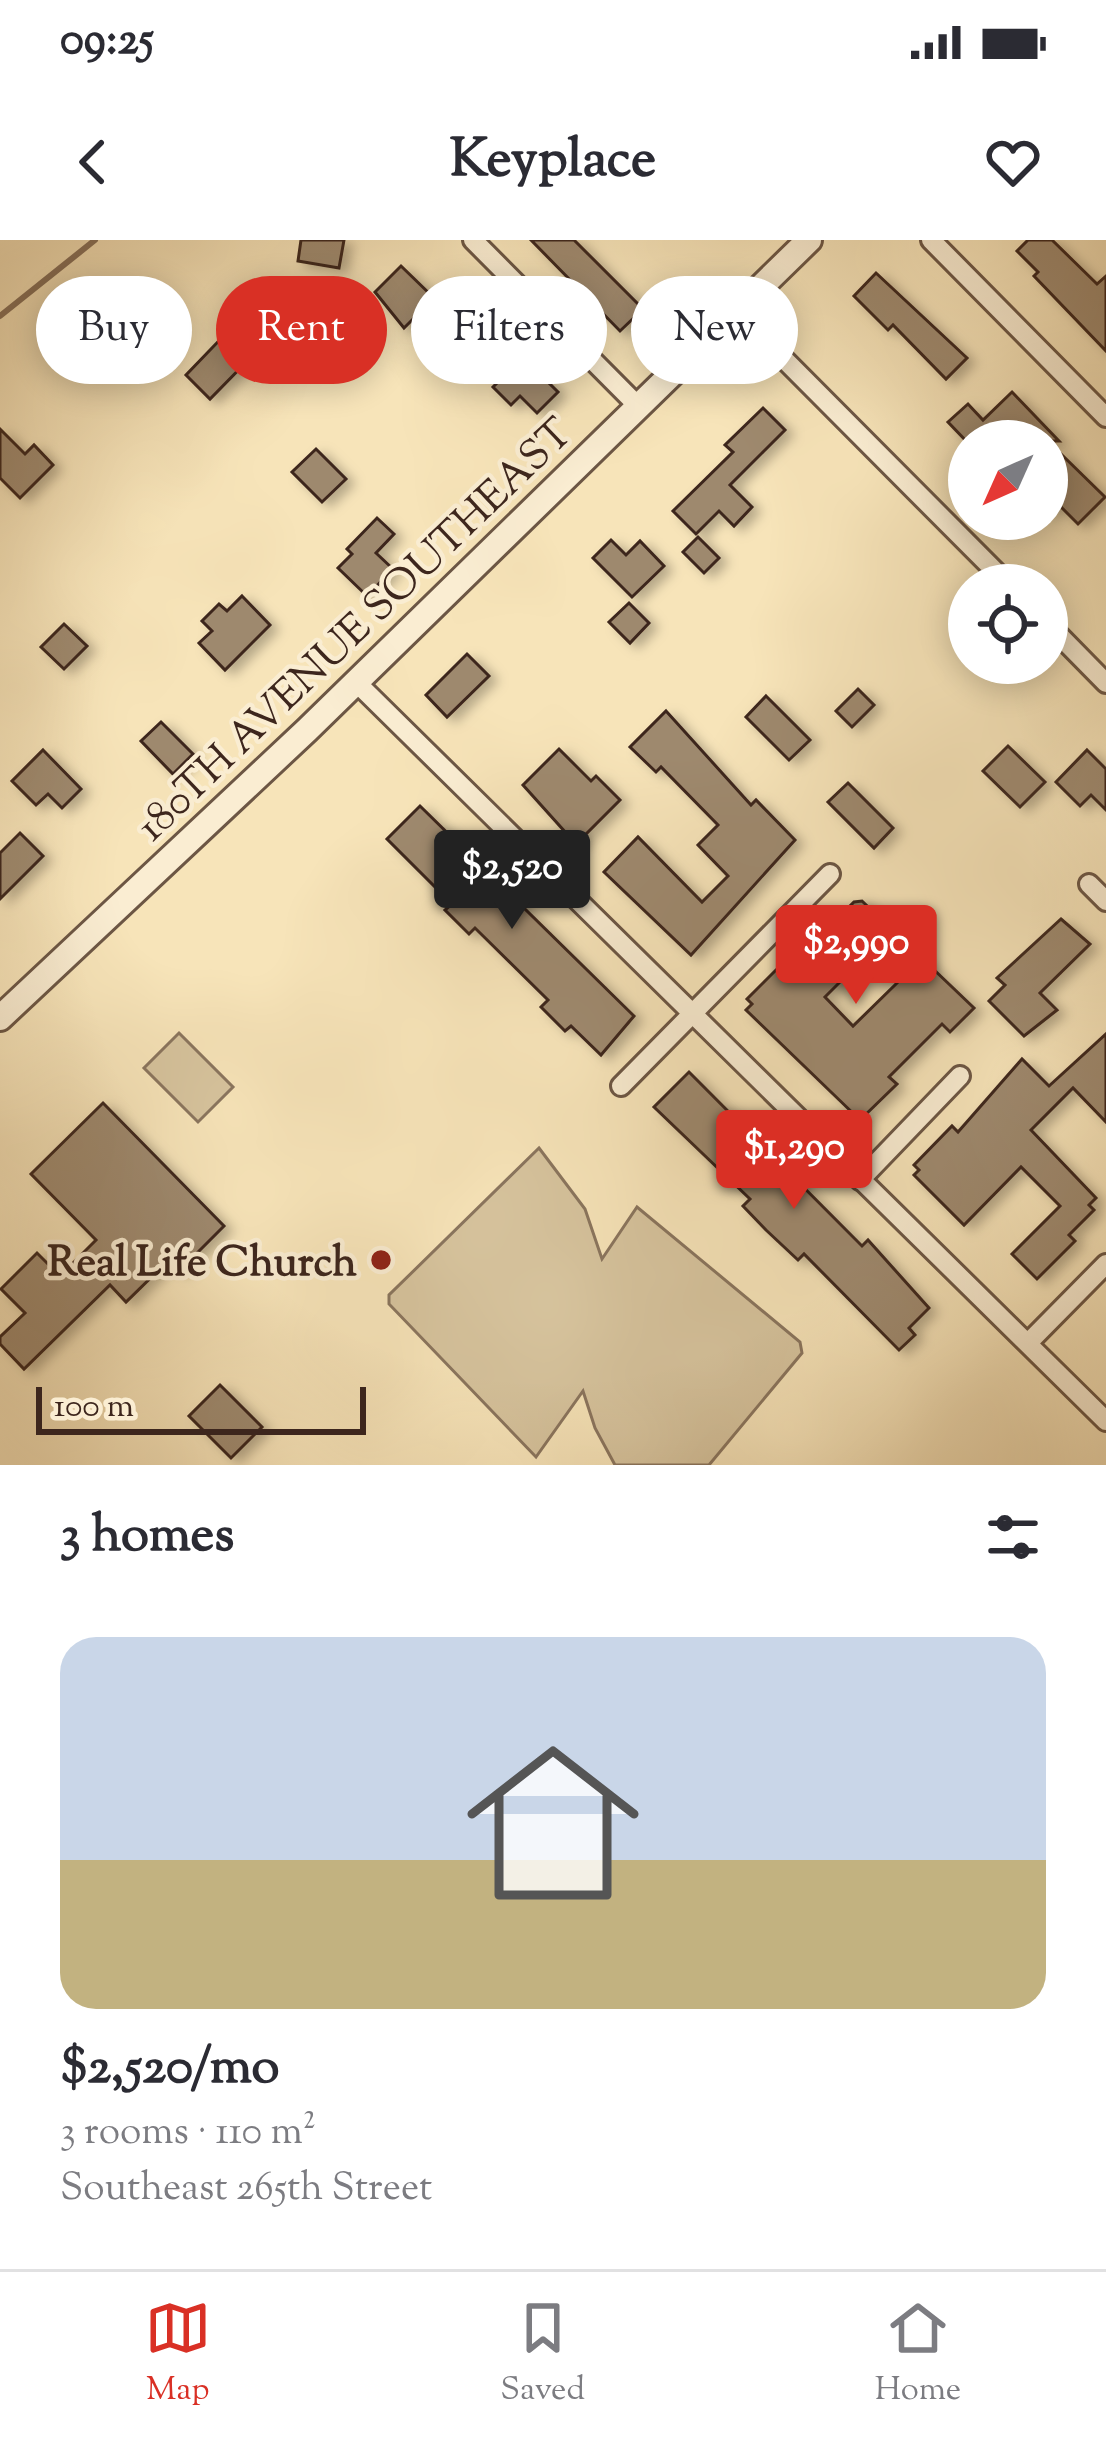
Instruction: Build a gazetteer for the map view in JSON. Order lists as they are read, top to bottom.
{
  "streets": {
    "street": ["180TH AVENUE SOUTHEAST"]
  },
  "places": ["Real Life Church"],
  "scale_bar": "100 m",
  "north": "bottom left",
  "page": {
    "status": "09:25",
    "header": "Keyplace",
    "chip": [
      "Buy",
      "Rent",
      "Filters",
      "New"
    ],
    "price": ["$2,520", "$2,990", "$1,290"],
    "scale": "100 m",
    "heading": "3 homes",
    "list": [
      {
        "name": "$2,520/mo",
        "note": "3 rooms · 110 m² · Southeast 265th Street"
      }
    ],
    "tabs": ["Map", "Saved", "Home"]
  }
}
